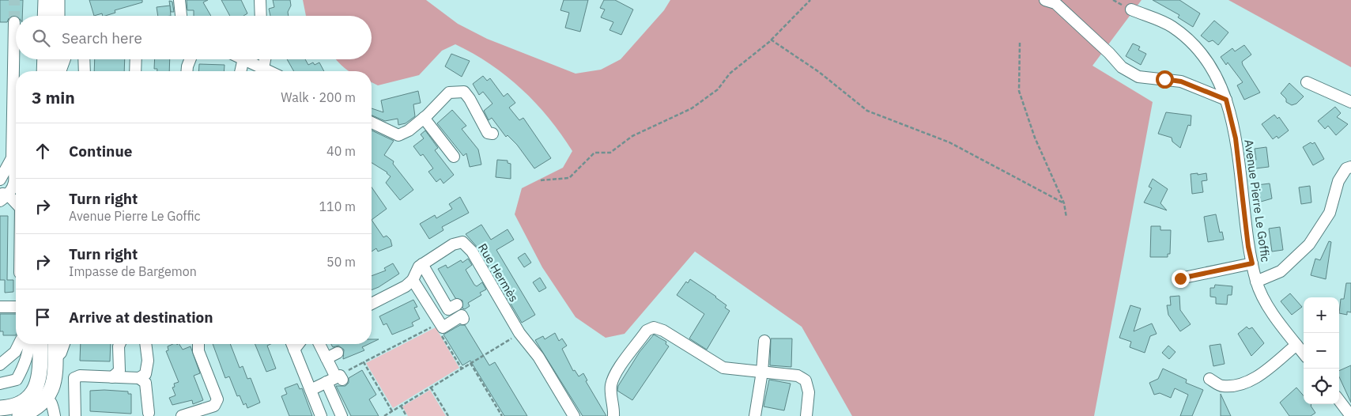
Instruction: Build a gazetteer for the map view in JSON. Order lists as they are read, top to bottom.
{
  "streets": {
    "street": ["Avenue Pierre Le Goffic", "Rue Hermès"]
  },
  "page": {
    "search": "Search here",
    "heading": ["3 min", "Walk · 200 m"],
    "list": [
      ["Continue", "40 m"],
      ["Turn right", "Avenue Pierre Le Goffic", "110 m"],
      ["Turn right", "Impasse de Bargemon", "50 m"],
      "Arrive at destination"
    ],
    "map_buttons": ["+", "−"]
  }
}
